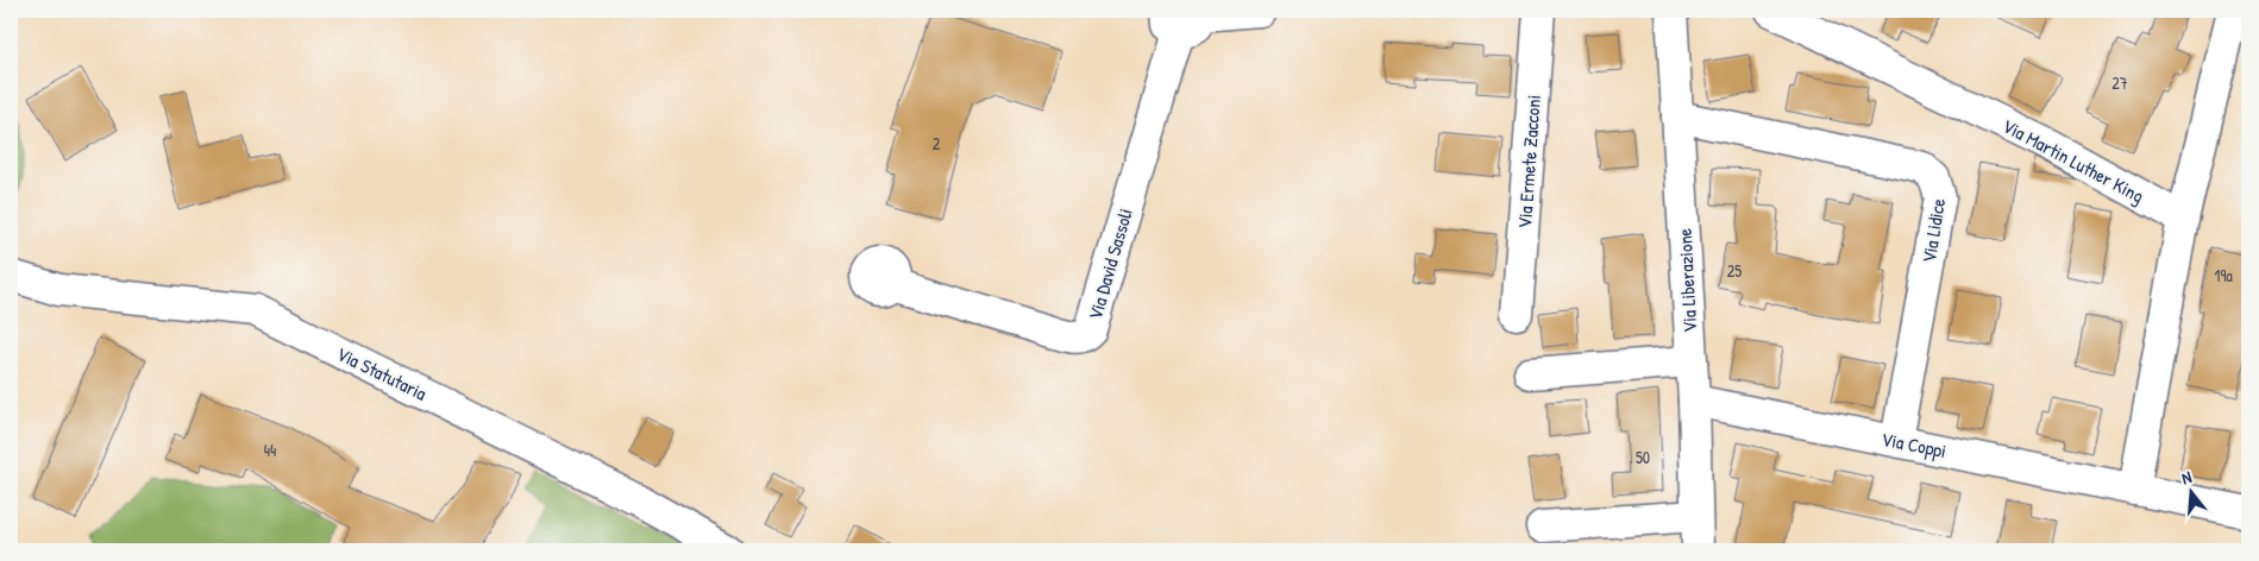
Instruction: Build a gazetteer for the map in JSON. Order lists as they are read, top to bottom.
{
  "streets": {
    "street": [
      "Via Martin Luther King",
      "Via Ermete Zacconi",
      "Via Lidice",
      "Via David Sassoli",
      "Via Liberazione",
      "Via Statutaria",
      "Via Coppi"
    ]
  },
  "crossings": [
    ["Via Lidice", "Via Liberazione"],
    ["Via Lidice", "Via Coppi"],
    ["Via Liberazione", "Via Coppi"]
  ],
  "house_numbers": [
    "27",
    "2",
    "25",
    "19a",
    "44",
    "50"
  ],
  "north": "top"
}
